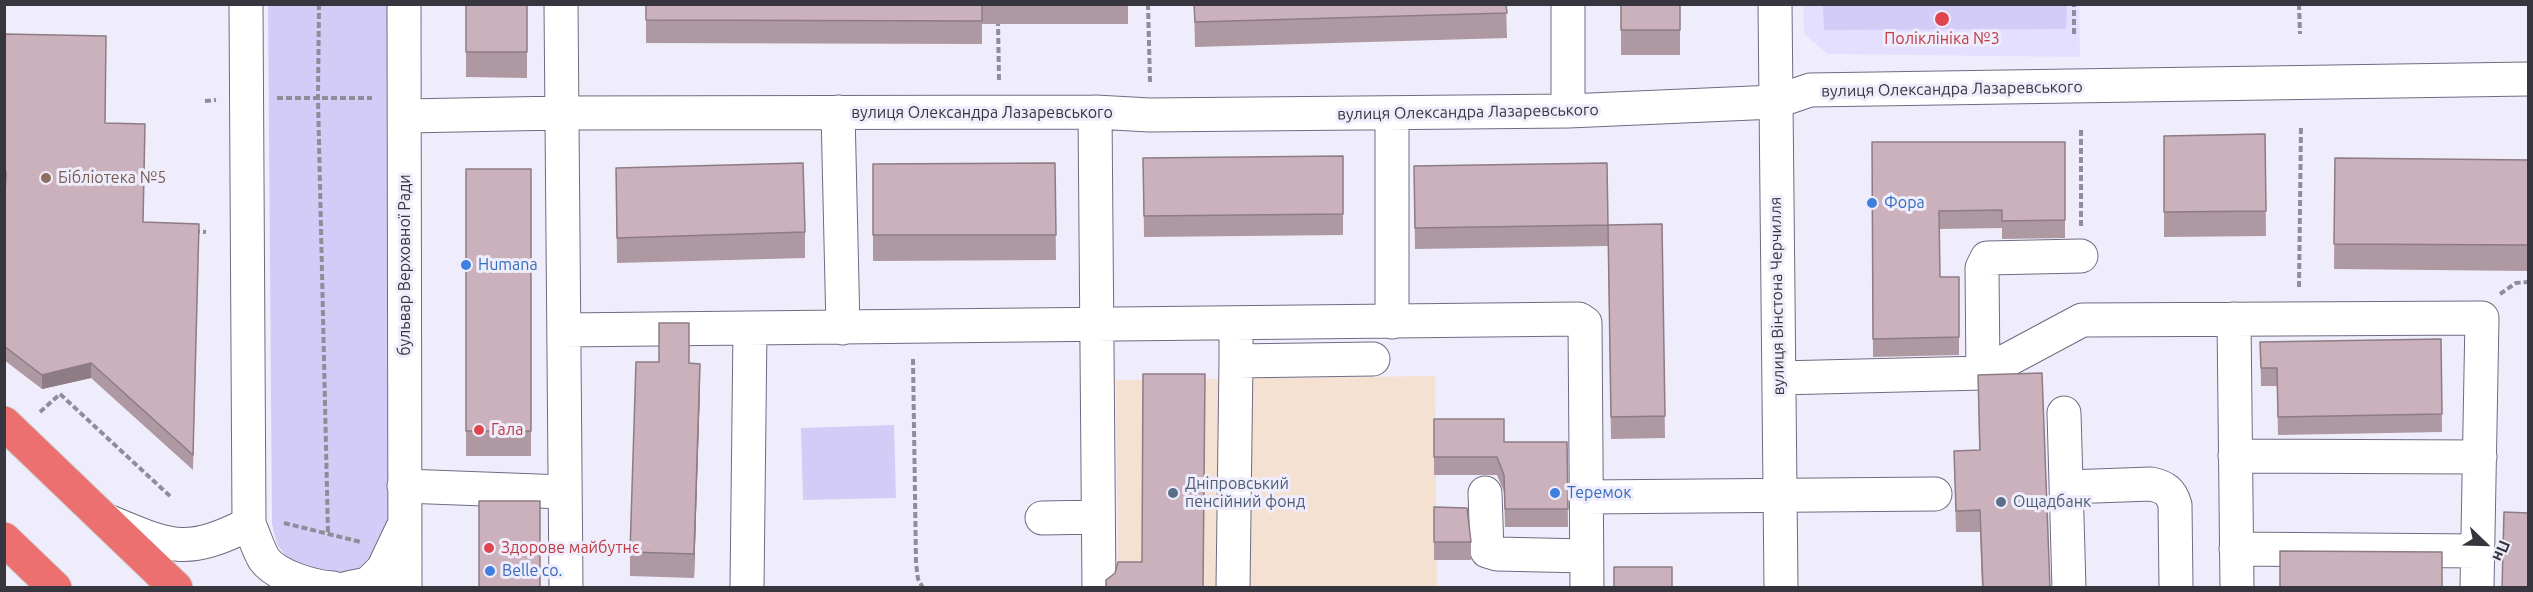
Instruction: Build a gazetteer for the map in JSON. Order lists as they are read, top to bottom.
{
  "streets": {
    "street": ["вулиця Олександра Лазаревського", "бульвар Верховної Ради", "вулиця Вінстона Черчилля"]
  },
  "crossings": [
    ["вулиця Олександра Лазаревського", "бульвар Верховної Ради"],
    ["вулиця Олександра Лазаревського", "вулиця Вінстона Черчилля"]
  ],
  "places": [
    "Поліклініка №3",
    "Бібліотека №5",
    "Фора",
    "Humana",
    "Гала",
    "Дніпровський пенсійний фонд",
    "Теремок",
    "Ощадбанк",
    "Здорове майбутнє",
    "Belle co."
  ],
  "north": "bottom right"
}
